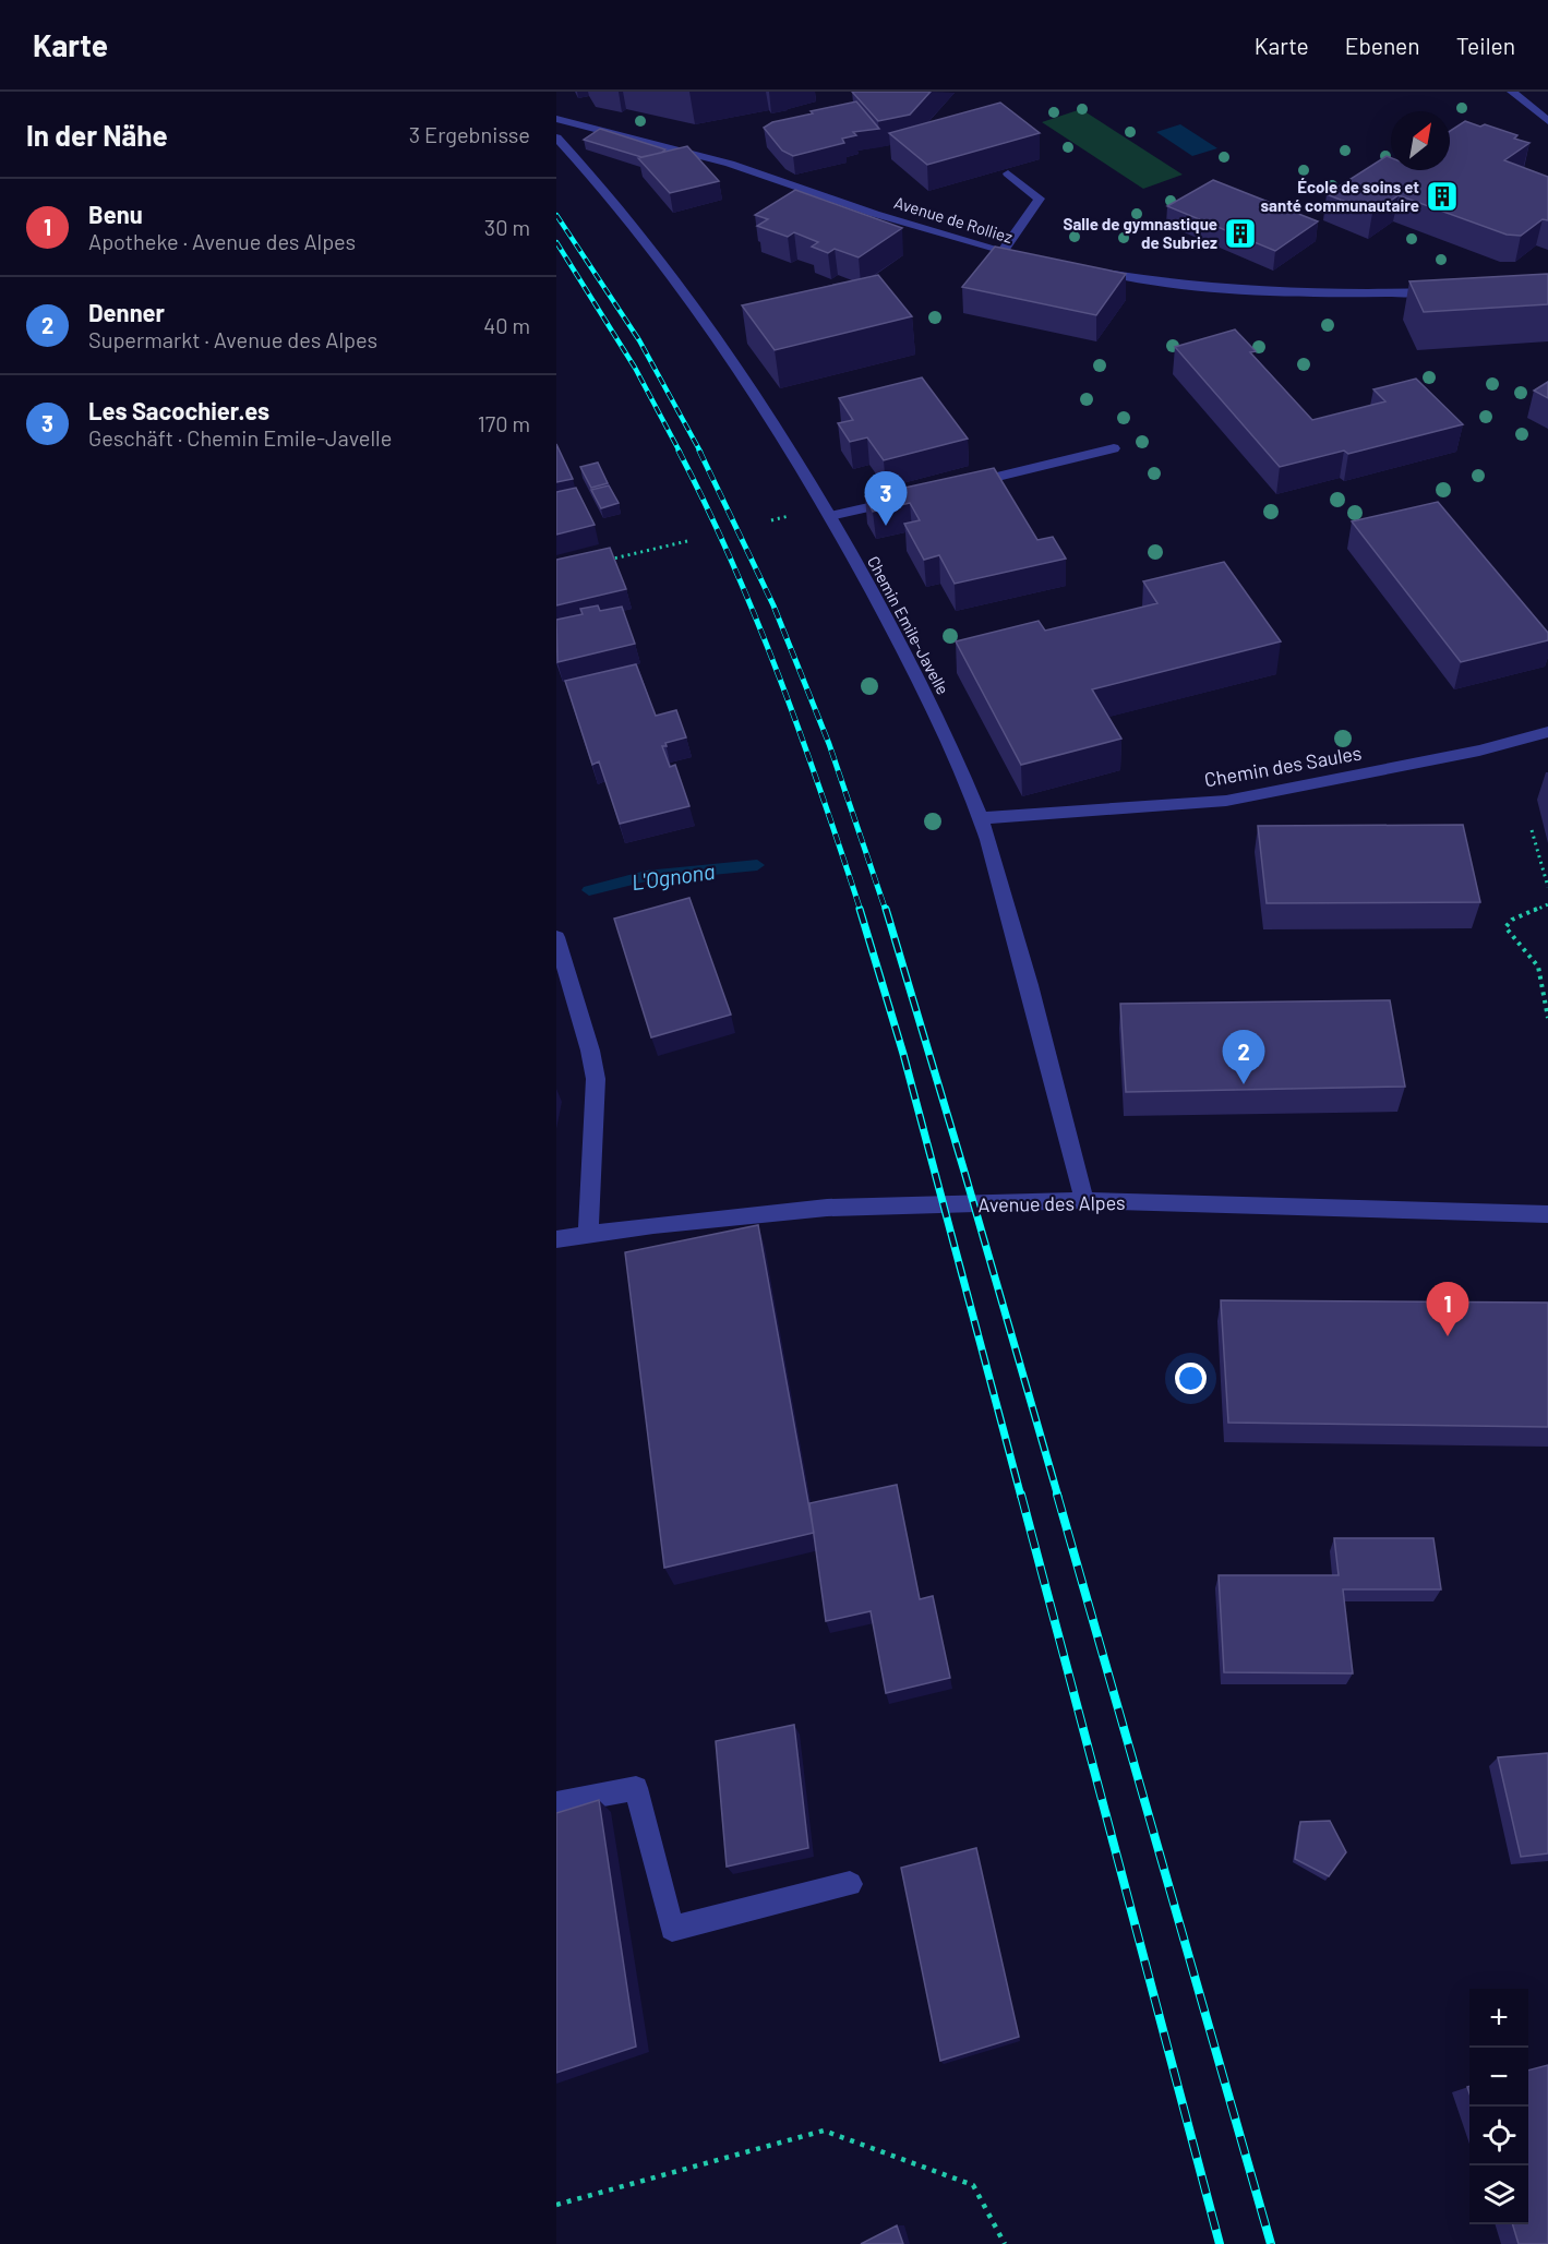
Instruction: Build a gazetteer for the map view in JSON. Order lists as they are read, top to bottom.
{
  "streets": {
    "street": [
      "Avenue de Rolliez",
      "Chemin Emile-Javelle",
      "Chemin des Saules",
      "Avenue des Alpes"
    ]
  },
  "crossings": [
    ["Chemin Emile-Javelle", "Chemin des Saules"],
    ["Chemin Emile-Javelle", "Avenue des Alpes"]
  ],
  "water": ["L'Ognona"],
  "places": {
    "building": ["École de soins et santé communautaire", "Salle de gymnastique de Subriez"]
  },
  "north": "top right",
  "page": {
    "header": "Karte",
    "nav": ["Karte", "Ebenen", "Teilen"],
    "heading": ["In der Nähe", "3 Ergebnisse"],
    "list": [
      {
        "mark": "1",
        "name": "Benu",
        "note": "Apotheke · Avenue des Alpes",
        "value": "30 m"
      },
      {
        "mark": "2",
        "name": "Denner",
        "note": "Supermarkt · Avenue des Alpes",
        "value": "40 m"
      },
      {
        "mark": "3",
        "name": "Les Sacochier.es",
        "note": "Geschäft · Chemin Emile-Javelle",
        "value": "170 m"
      }
    ],
    "pins": ["3", "2", "1"],
    "map_buttons": ["+", "−"]
  }
}
